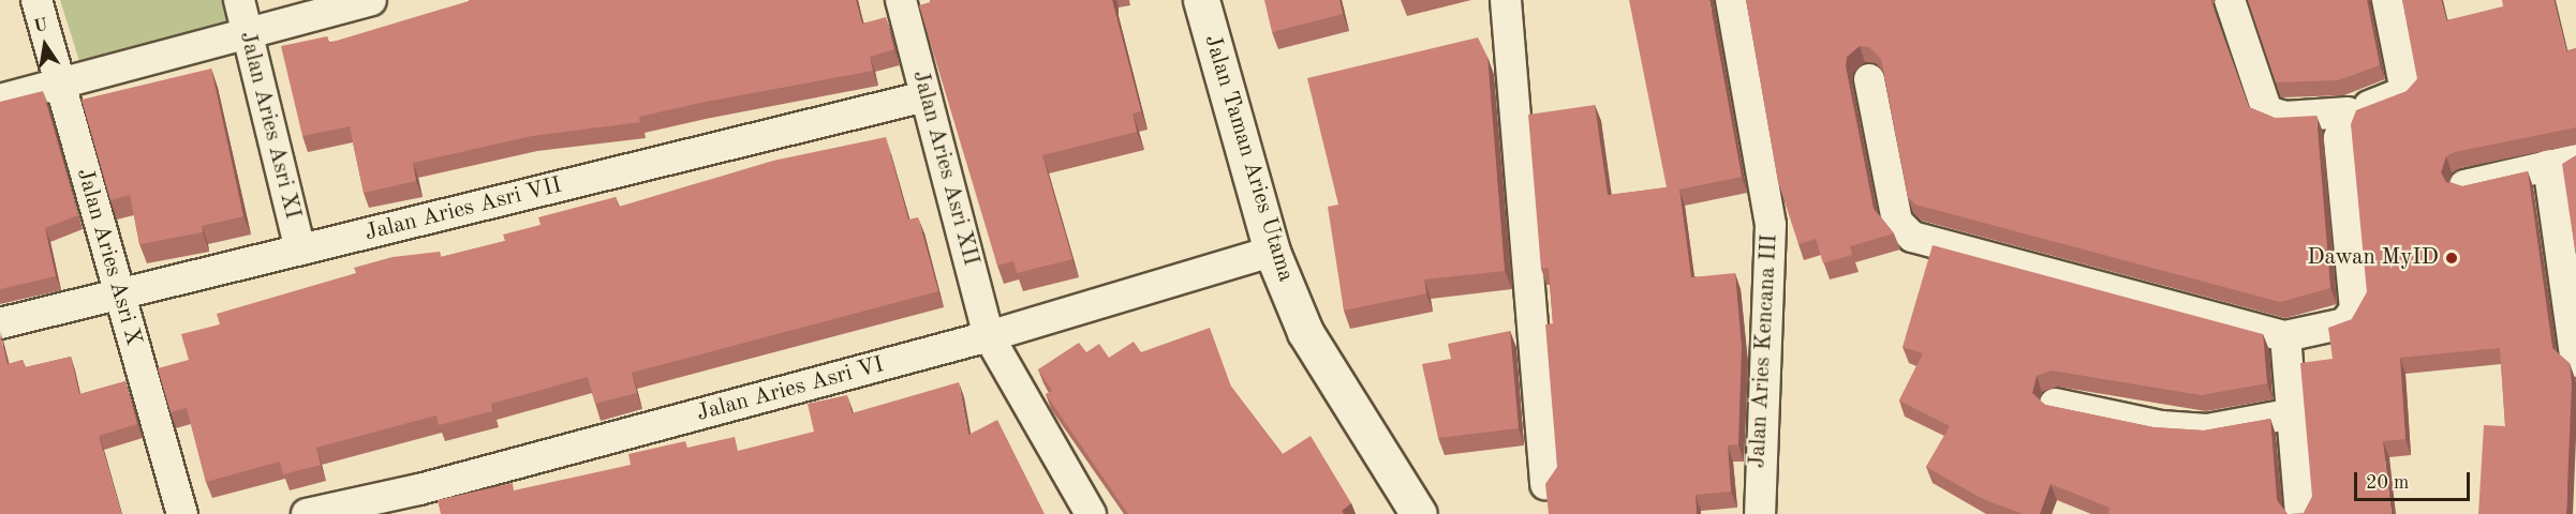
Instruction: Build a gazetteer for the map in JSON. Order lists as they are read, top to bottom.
{
  "streets": {
    "street": [
      "Jalan Aries Asri XI",
      "Jalan Taman Aries Utama",
      "Jalan Aries Asri XII",
      "Jalan Aries Asri VII",
      "Jalan Aries Asri X",
      "Jalan Aries Kencana III",
      "Jalan Aries Asri VI"
    ]
  },
  "crossings": [
    ["Jalan Aries Asri XI", "Jalan Aries Asri VII"],
    ["Jalan Taman Aries Utama", "Jalan Aries Asri VI"],
    ["Jalan Aries Asri XII", "Jalan Aries Asri VII"],
    ["Jalan Aries Asri XII", "Jalan Aries Asri VI"],
    ["Jalan Aries Asri VII", "Jalan Aries Asri X"]
  ],
  "places": ["Dawan MyID"],
  "scale_bar": "20 m",
  "north": "top"
}
